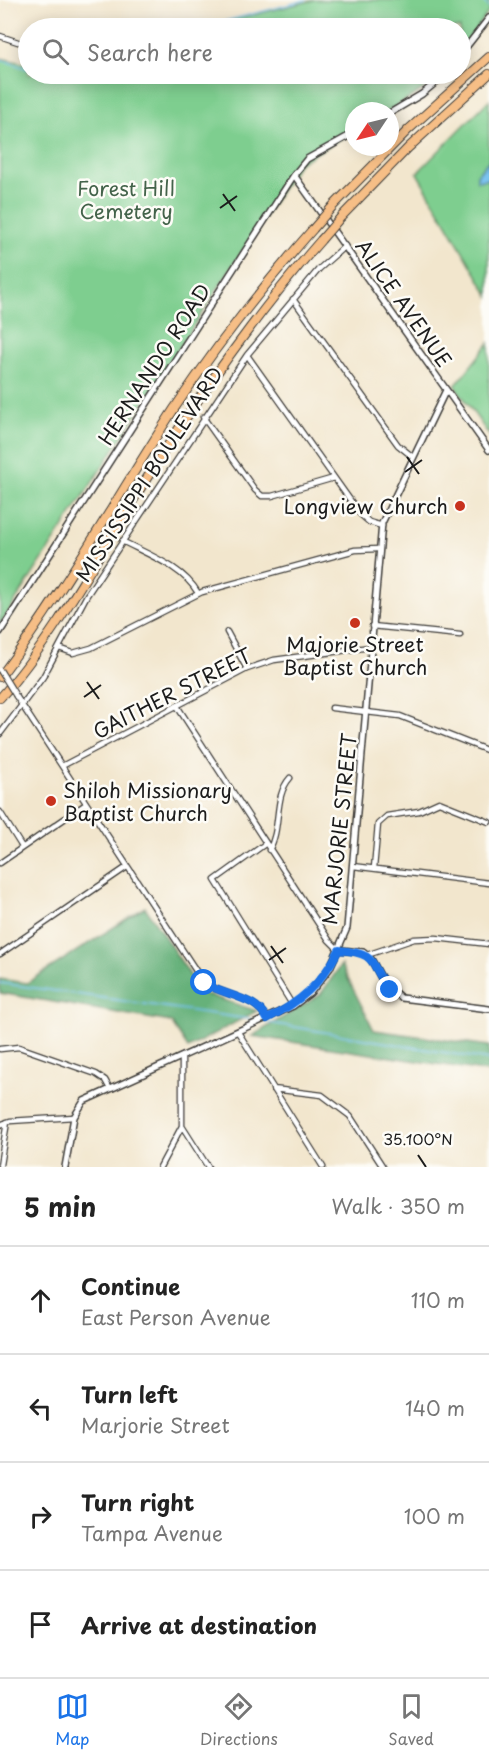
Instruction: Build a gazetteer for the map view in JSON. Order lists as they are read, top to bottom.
{
  "streets": {
    "street": [
      "ALICE AVENUE",
      "HERNANDO ROAD",
      "MISSISSIPPI BOULEVARD",
      "GAITHER STREET",
      "MARJORIE STREET"
    ]
  },
  "crossings": [
    ["ALICE AVENUE", "HERNANDO ROAD"],
    ["ALICE AVENUE", "MISSISSIPPI BOULEVARD"],
    ["ALICE AVENUE", "MARJORIE STREET"],
    ["GAITHER STREET", "MARJORIE STREET"]
  ],
  "parks": ["Forest Hill Cemetery"],
  "places": ["Longview Church", "Majorie Street Baptist Church", "Shiloh Missionary Baptist Church"],
  "north": "bottom left",
  "page": {
    "search": "Search here",
    "heading": ["5 min", "Walk · 350 m"],
    "list": [
      ["Continue", "East Person Avenue", "110 m"],
      ["Turn left", "Marjorie Street", "140 m"],
      ["Turn right", "Tampa Avenue", "100 m"],
      "Arrive at destination"
    ],
    "nav": ["Map", "Directions", "Saved"]
  },
  "coordinates": ["35.100°N"]
}
